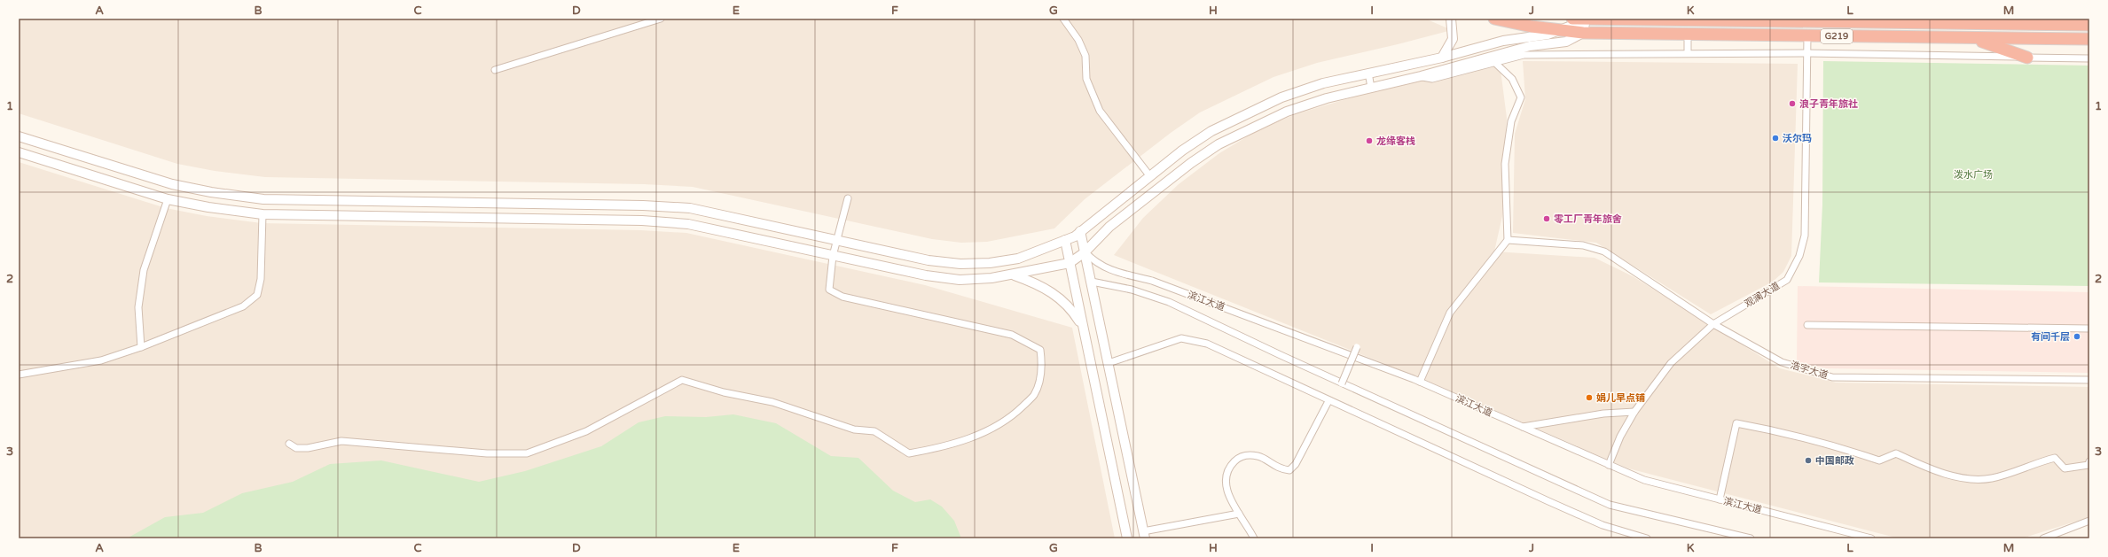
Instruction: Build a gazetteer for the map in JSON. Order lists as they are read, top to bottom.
{
  "streets": {
    "highway": ["G219"],
    "street": ["观澜大道", "滨江大道", "浩宇大道"]
  },
  "crossings": [
    ["G219", "观澜大道"],
    ["观澜大道", "滨江大道"],
    ["观澜大道", "浩宇大道"]
  ],
  "parks": ["泼水广场"],
  "places": [
    "浪子青年旅社",
    "沃尔玛",
    "龙缘客栈",
    "零工厂青年旅舍",
    "有间千层",
    "娟儿早点铺",
    "中国邮政"
  ],
  "grid": {
    "columns": [
      "A",
      "B",
      "C",
      "D",
      "E",
      "F",
      "G",
      "H",
      "I",
      "J",
      "K",
      "L",
      "M"
    ],
    "rows": ["1", "2", "3"]
  }
}
